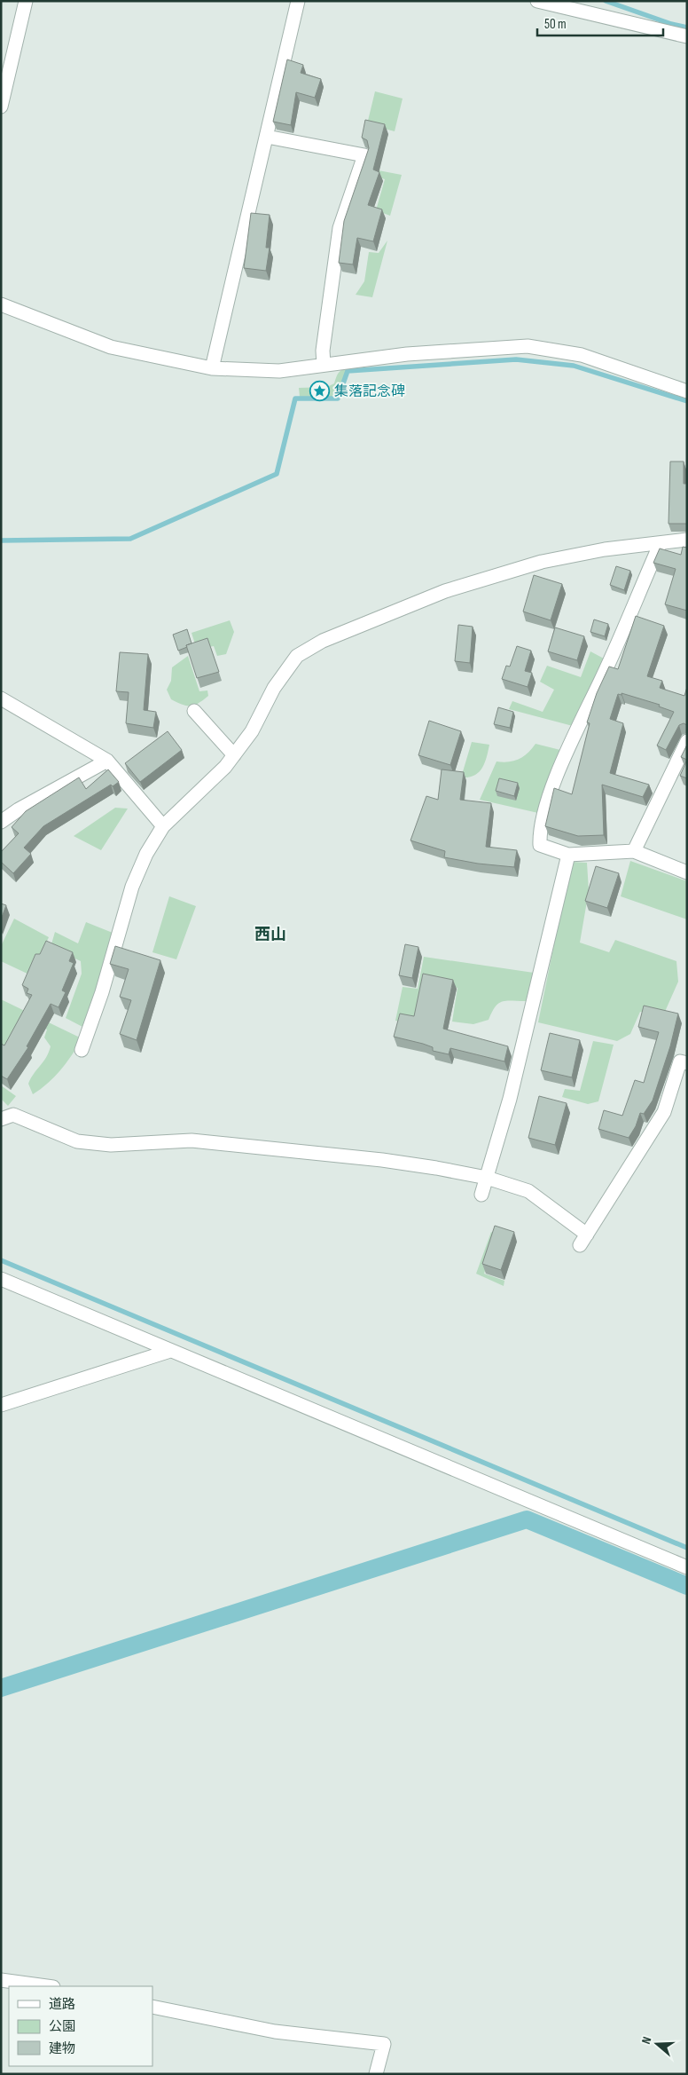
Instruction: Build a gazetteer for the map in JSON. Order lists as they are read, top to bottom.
{
  "districts": ["西山"],
  "places": {
    "place": ["集落記念碑"]
  },
  "legend": ["道路", "公園", "建物"],
  "scale_bar": "50 m",
  "north": "left"
}
